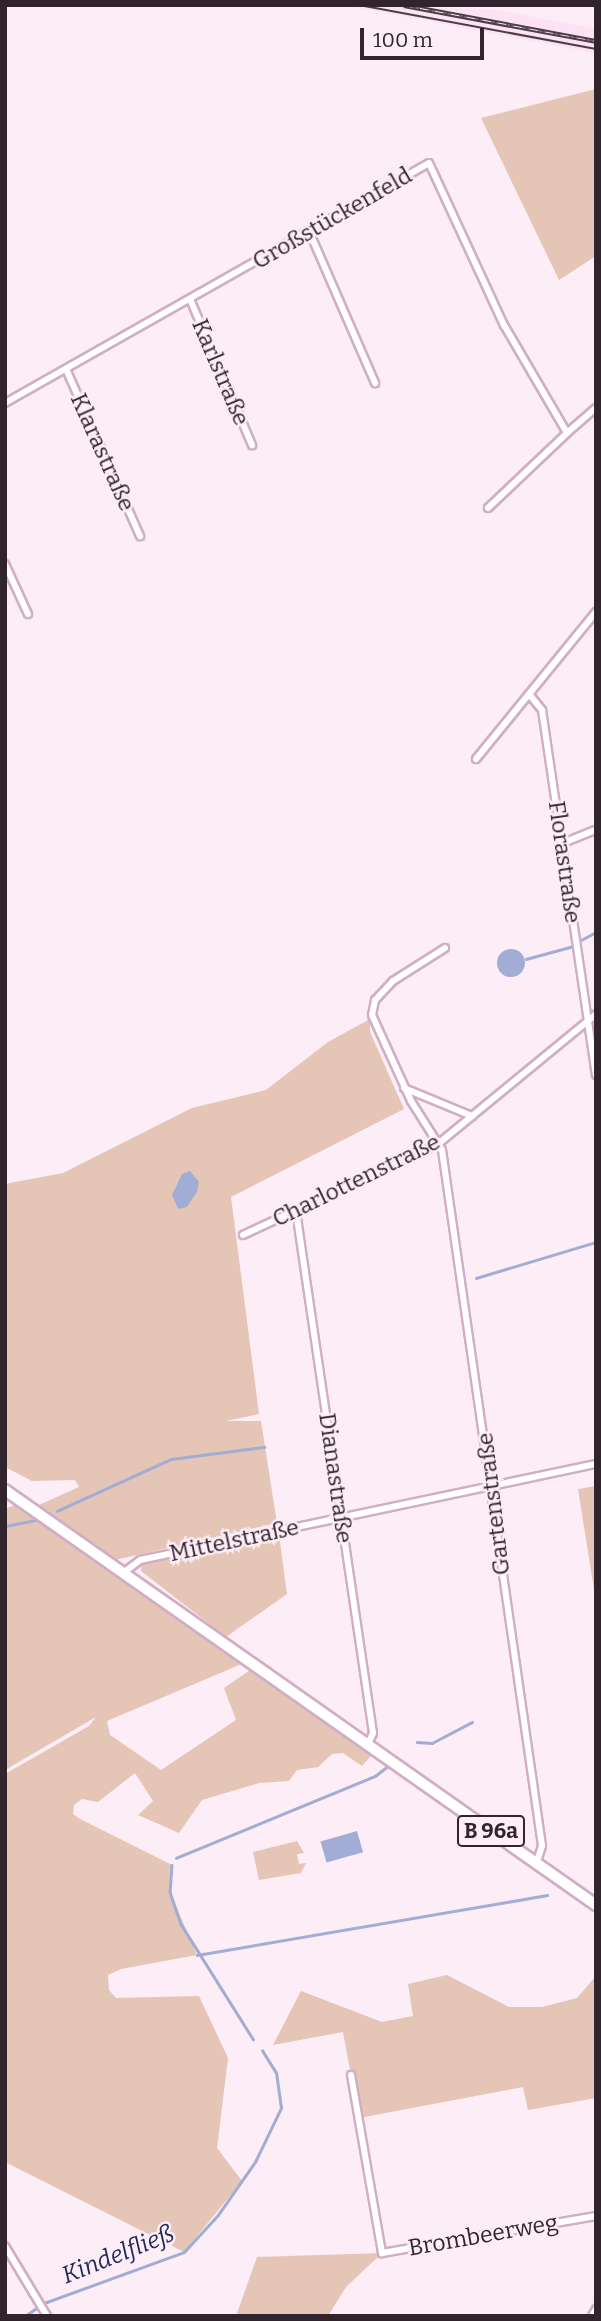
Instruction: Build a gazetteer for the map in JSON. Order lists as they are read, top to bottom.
{
  "streets": {
    "main road": ["B 96a"],
    "street": [
      "Großstückenfeld",
      "Karlstraße",
      "Klarastraße",
      "Florastraße",
      "Charlottenstraße",
      "Dianastraße",
      "Gartenstraße",
      "Mittelstraße",
      "Brombeerweg"
    ]
  },
  "crossings": [
    ["Großstückenfeld", "Karlstraße"],
    ["Großstückenfeld", "Klarastraße"],
    ["Florastraße", "Charlottenstraße"],
    ["Charlottenstraße", "Dianastraße"],
    ["Charlottenstraße", "Gartenstraße"],
    ["Dianastraße", "Mittelstraße"],
    ["Dianastraße", "B 96a"],
    ["Gartenstraße", "Mittelstraße"],
    ["Gartenstraße", "B 96a"],
    ["Mittelstraße", "B 96a"]
  ],
  "water": ["Kindelfließ"],
  "scale_bar": "100 m"
}
